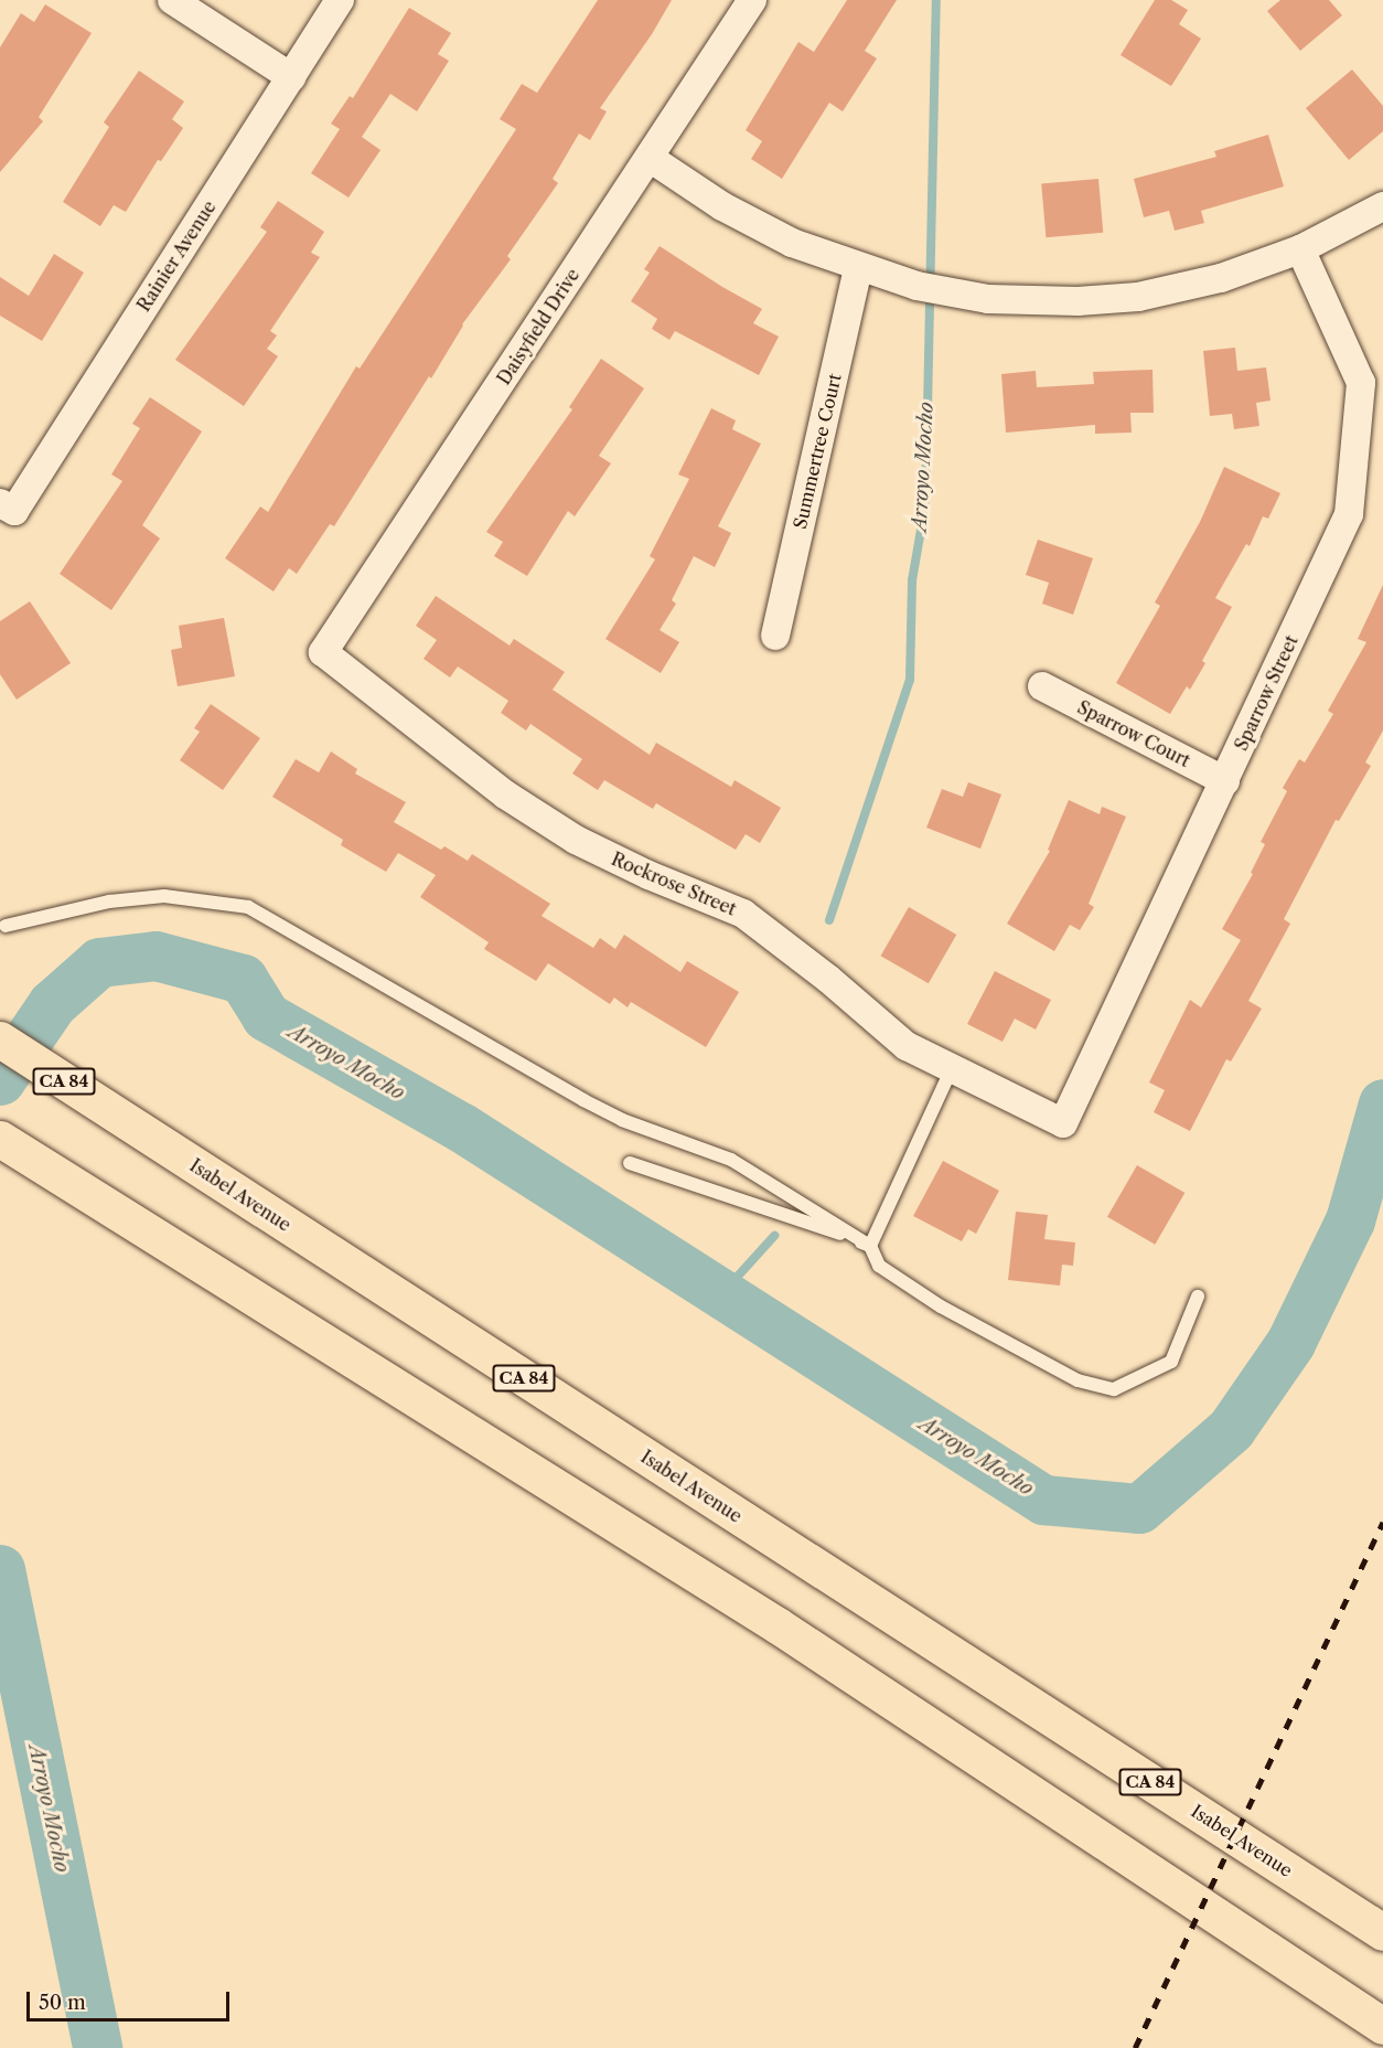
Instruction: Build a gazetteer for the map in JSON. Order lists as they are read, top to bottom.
{
  "streets": {
    "highway": ["CA 84", "Isabel Avenue"],
    "street": [
      "Rainier Avenue",
      "Daisyfield Drive",
      "Summertree Court",
      "Sparrow Street",
      "Sparrow Court",
      "Rockrose Street"
    ]
  },
  "crossings": [
    ["Daisyfield Drive", "Rockrose Street"],
    ["Sparrow Street", "Sparrow Court"],
    ["Sparrow Street", "Rockrose Street"]
  ],
  "water": ["Arroyo Mocho"],
  "scale_bar": "50 m"
}
